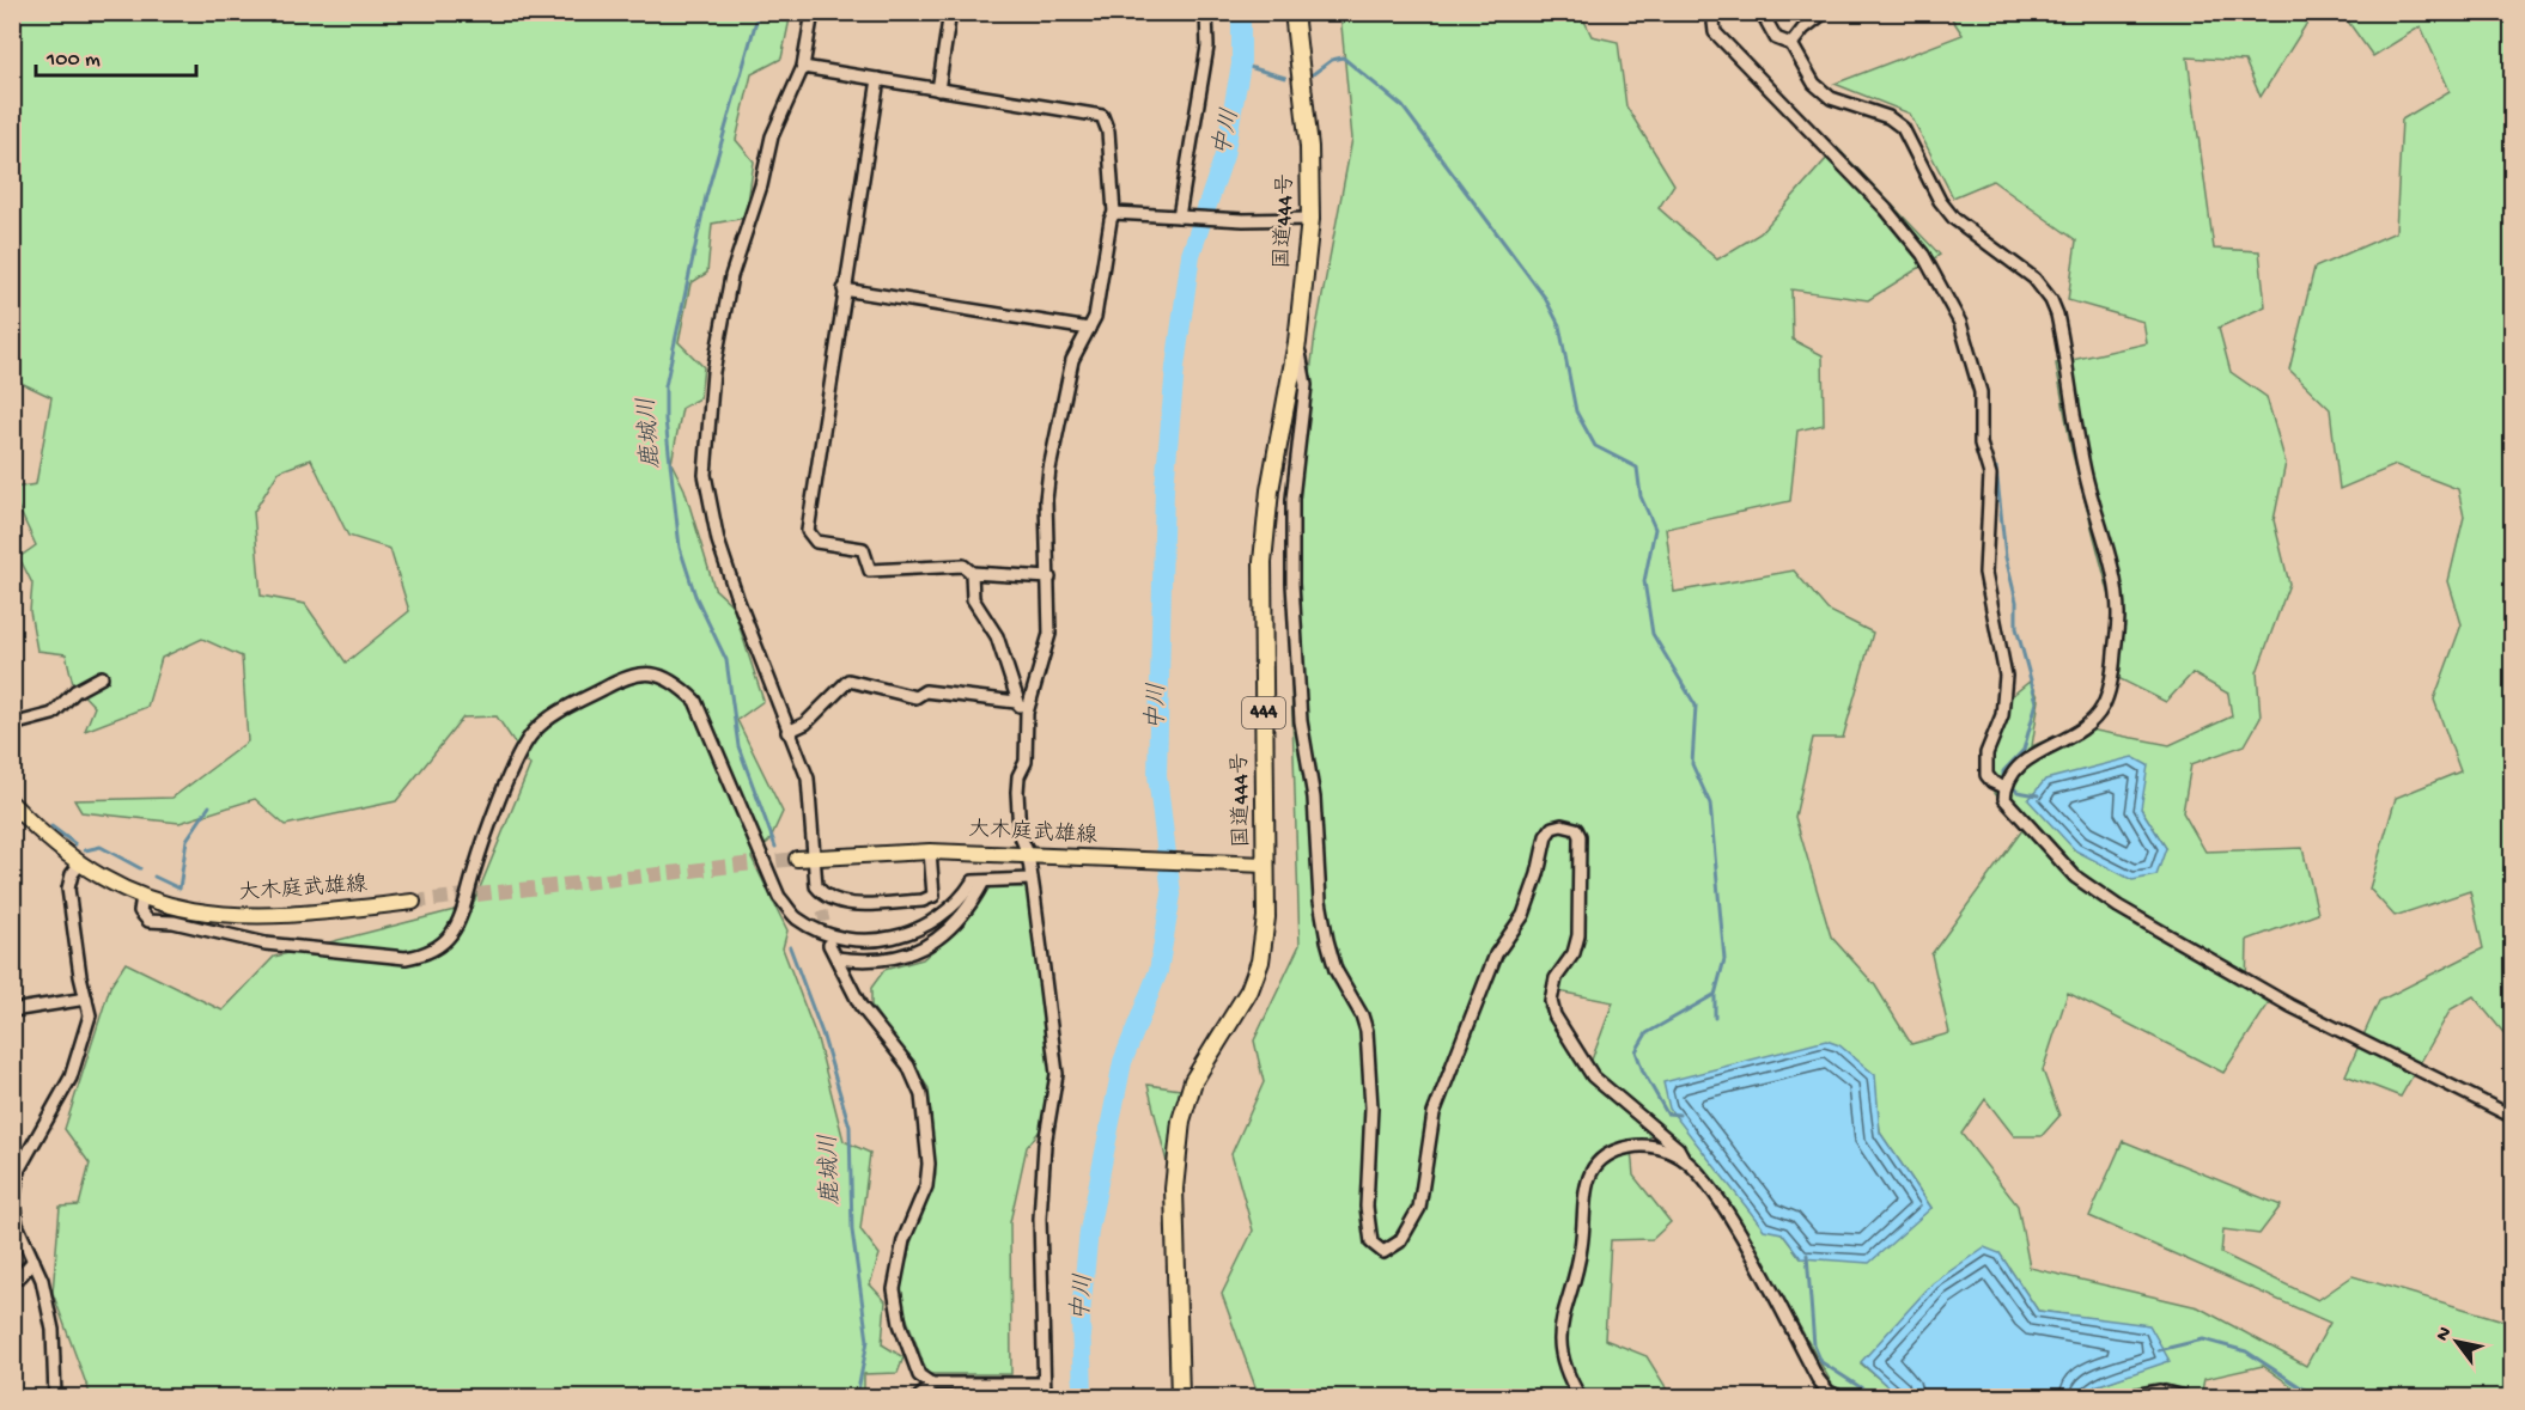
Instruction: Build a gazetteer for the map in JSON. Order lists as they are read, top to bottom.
{
  "streets": {
    "highway": ["国道444号", "444"],
    "main road": ["大木庭武雄線"]
  },
  "crossings": [
    ["国道444号", "大木庭武雄線"]
  ],
  "water": ["中川", "鹿城川"],
  "scale_bar": "100 m",
  "north": "top left"
}
